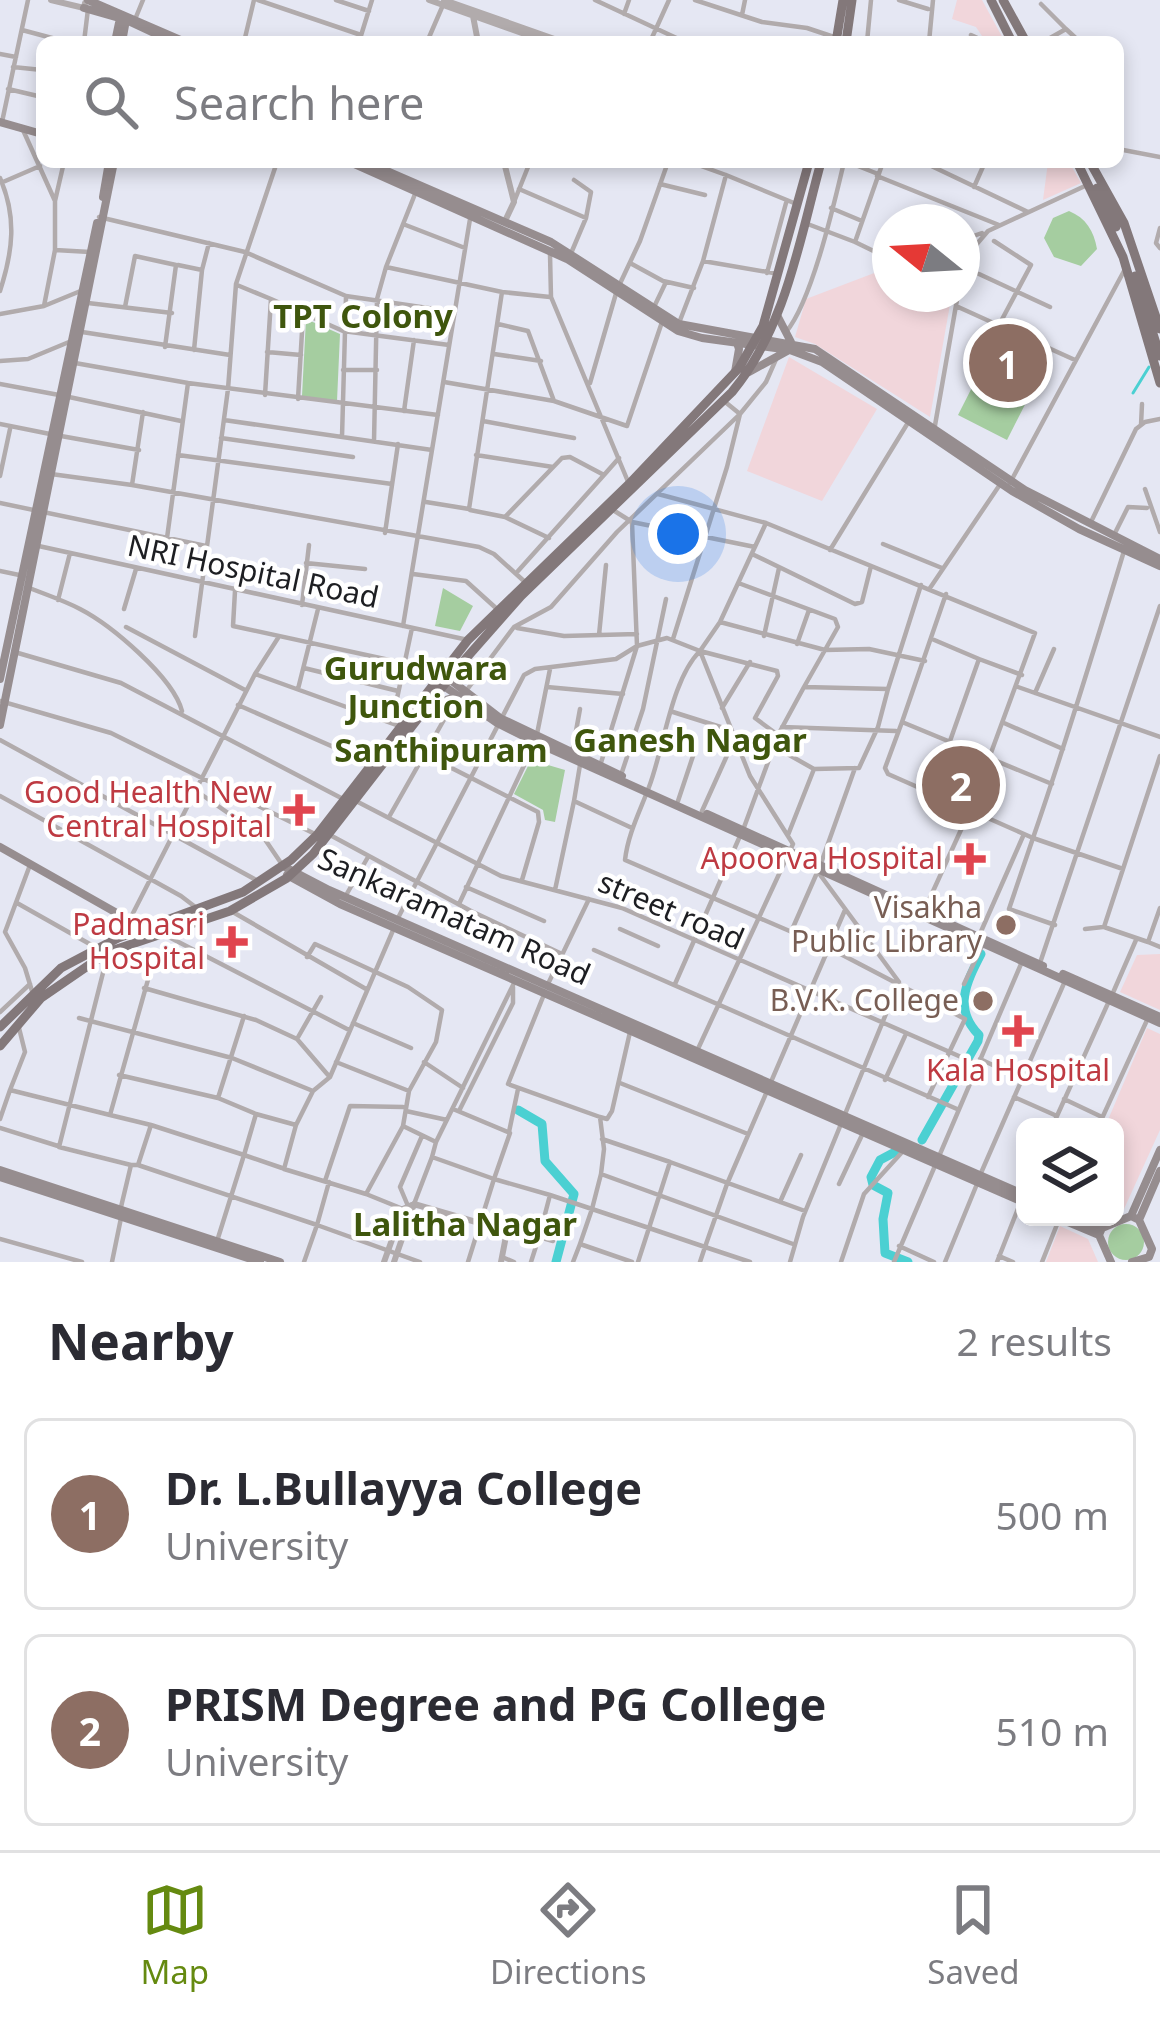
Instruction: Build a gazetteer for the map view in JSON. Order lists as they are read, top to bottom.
{
  "streets": {
    "main road": ["Sankaramatam Road"],
    "street": ["NRI Hospital Road", "street road"]
  },
  "districts": [
    "TPT Colony",
    "Gurudwara Junction",
    "Ganesh Nagar",
    "Santhipuram",
    "Lalitha Nagar"
  ],
  "places": {
    "health": [
      "Good Health New Central Hospital",
      "Apoorva Hospital",
      "Padmasri Hospital",
      "Kala Hospital"
    ],
    "other": ["Visakha Public Library", "B.V.K. College"]
  },
  "north": "left",
  "page": {
    "search": "Search here",
    "pins": ["1", "2"],
    "heading": ["Nearby", "2 results"],
    "list": [
      {
        "mark": "1",
        "name": "Dr. L.Bullayya College",
        "note": "University",
        "value": "500 m"
      },
      {
        "mark": "2",
        "name": "PRISM Degree and PG College",
        "note": "University",
        "value": "510 m"
      }
    ],
    "nav": ["Map", "Directions", "Saved"]
  }
}
